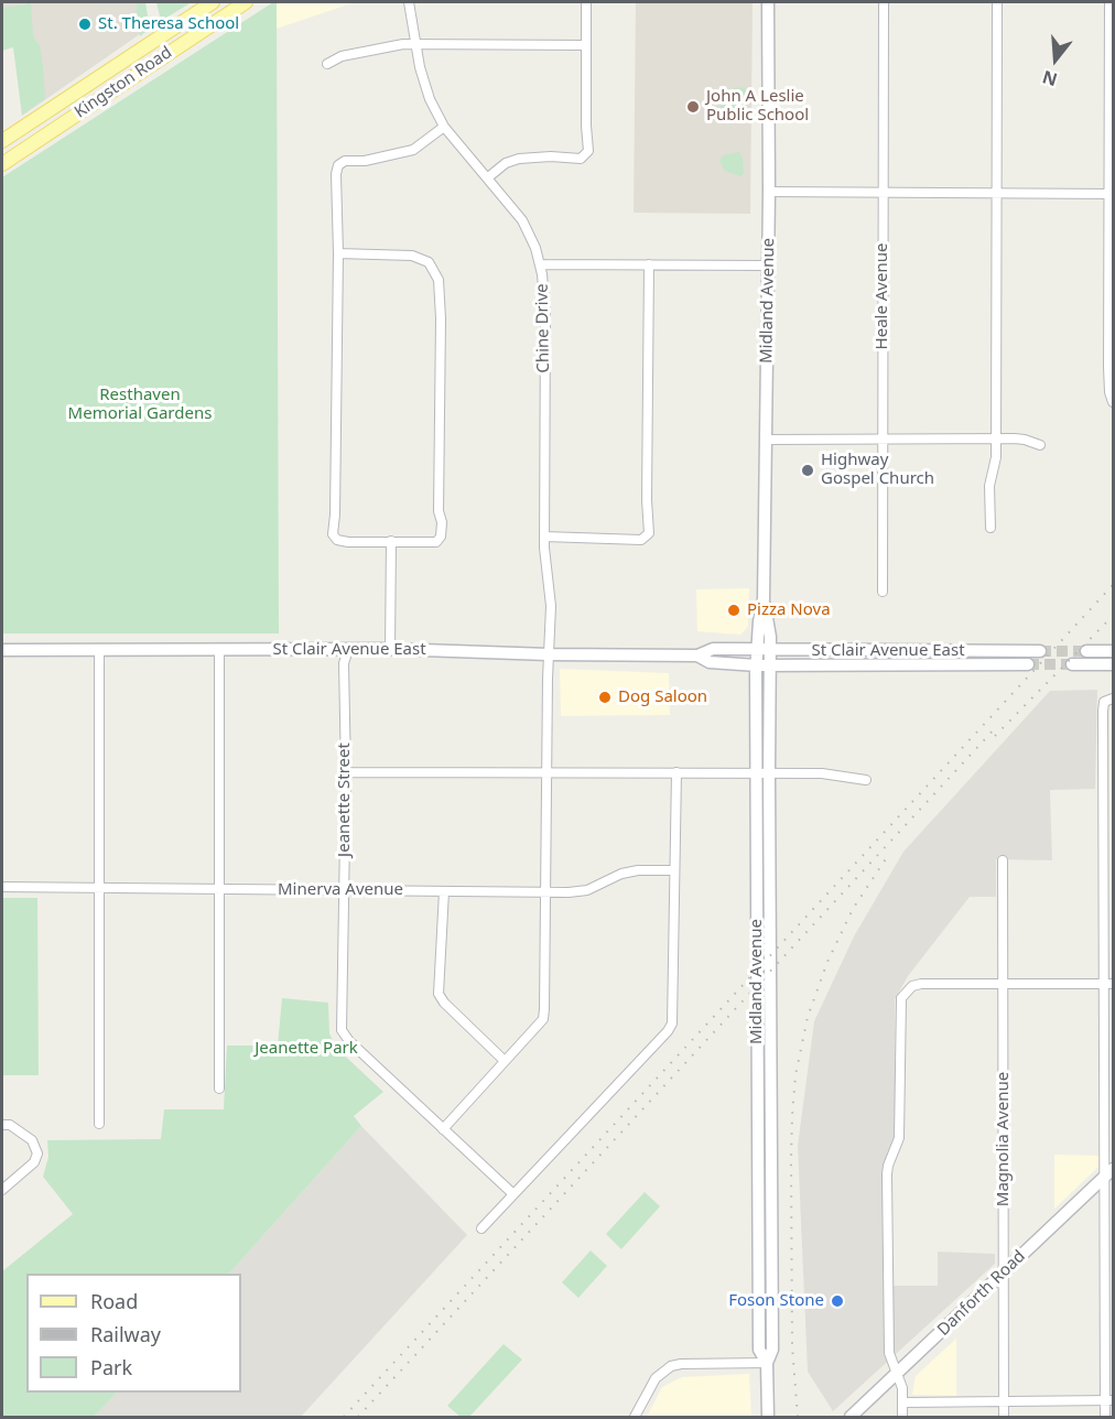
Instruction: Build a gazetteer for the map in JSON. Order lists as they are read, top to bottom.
{
  "streets": {
    "main road": [
      "Kingston Road",
      "Midland Avenue",
      "St Clair Avenue East",
      "Danforth Road"
    ],
    "street": [
      "Heale Avenue",
      "Chine Drive",
      "Jeanette Street",
      "Minerva Avenue",
      "Magnolia Avenue"
    ]
  },
  "crossings": [
    ["Midland Avenue", "St Clair Avenue East"],
    ["Chine Drive", "St Clair Avenue East"],
    ["Chine Drive", "Jeanette Street"],
    ["Chine Drive", "Minerva Avenue"],
    ["St Clair Avenue East", "Jeanette Street"],
    ["Jeanette Street", "Minerva Avenue"],
    ["Magnolia Avenue", "Danforth Road"]
  ],
  "parks": ["Resthaven Memorial Gardens", "Jeanette Park"],
  "places": [
    "St. Theresa School",
    "John A Leslie Public School",
    "Highway Gospel Church",
    "Pizza Nova",
    "Dog Saloon",
    "Foson Stone"
  ],
  "legend": ["Road", "Railway", "Park"],
  "north": "bottom"
}
